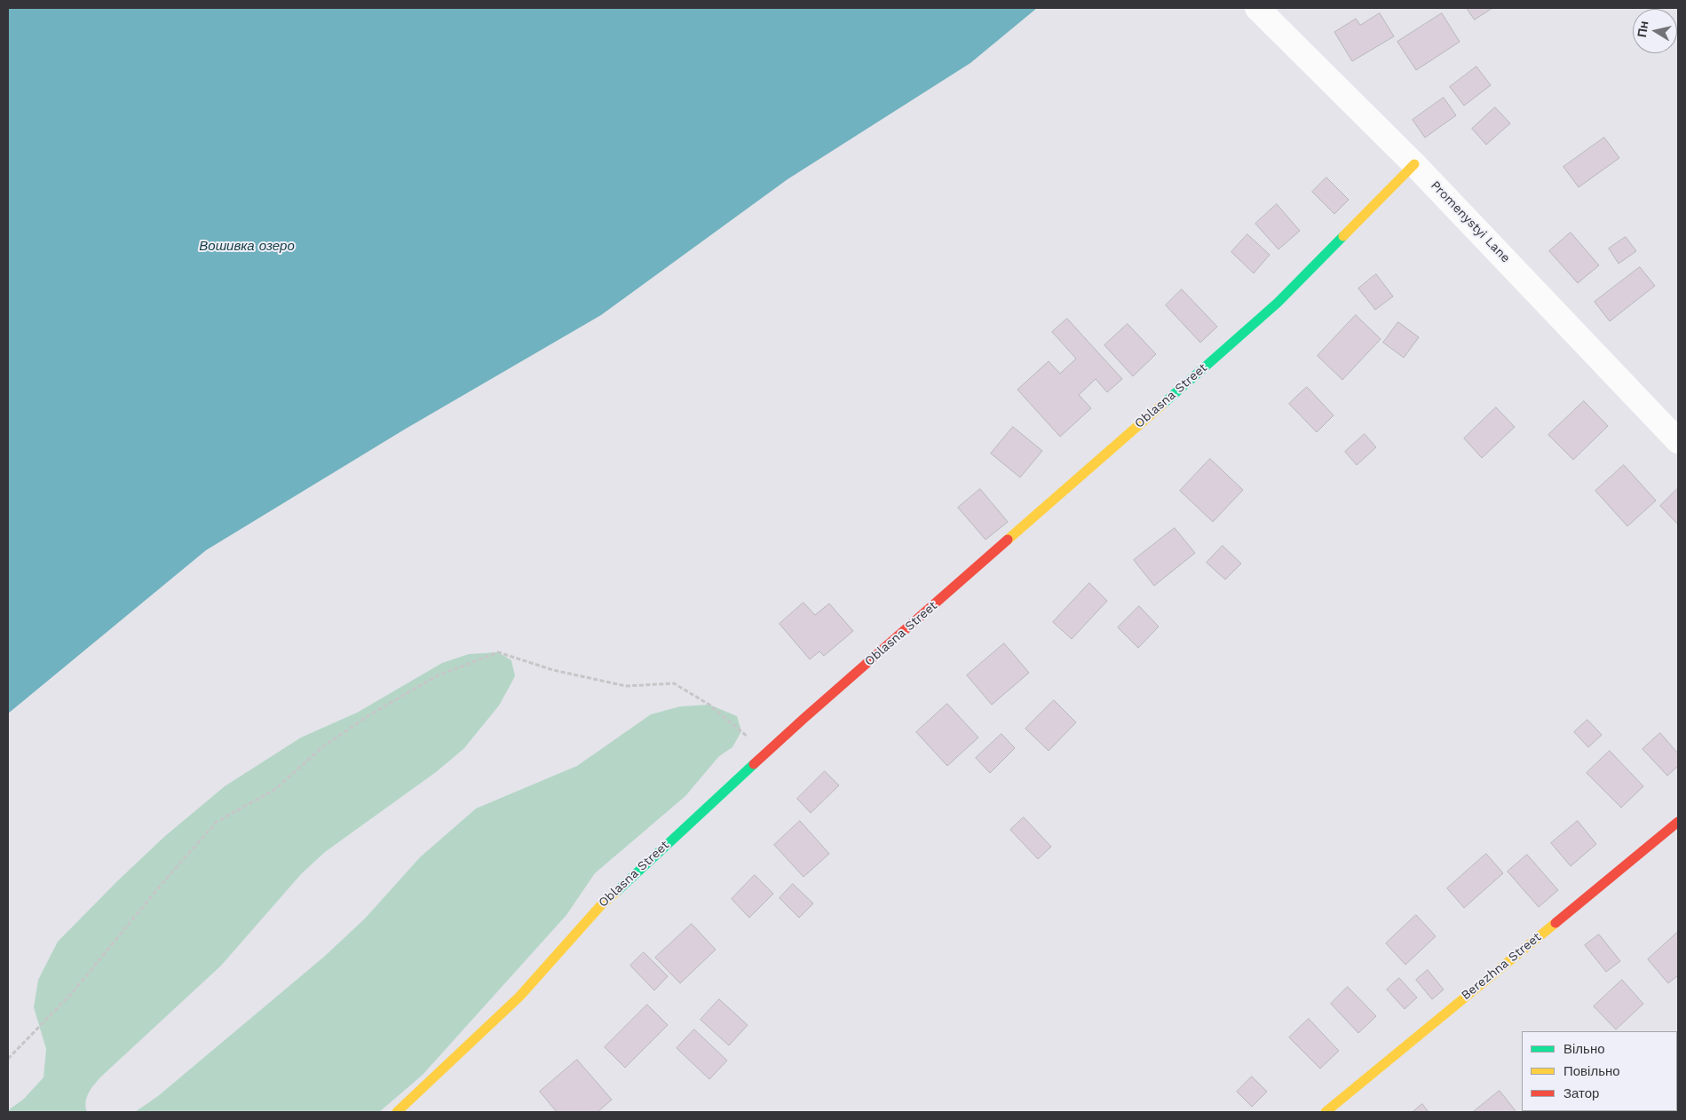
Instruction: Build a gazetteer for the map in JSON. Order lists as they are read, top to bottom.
{
  "streets": {
    "street": ["Promenystyi Lane", "Oblasna Street", "Berezhna Street"]
  },
  "crossings": [
    ["Promenystyi Lane", "Oblasna Street"]
  ],
  "water": ["Вошивка озеро"],
  "legend": ["Вільно", "Повільно", "Затор"],
  "north": "left"
}
